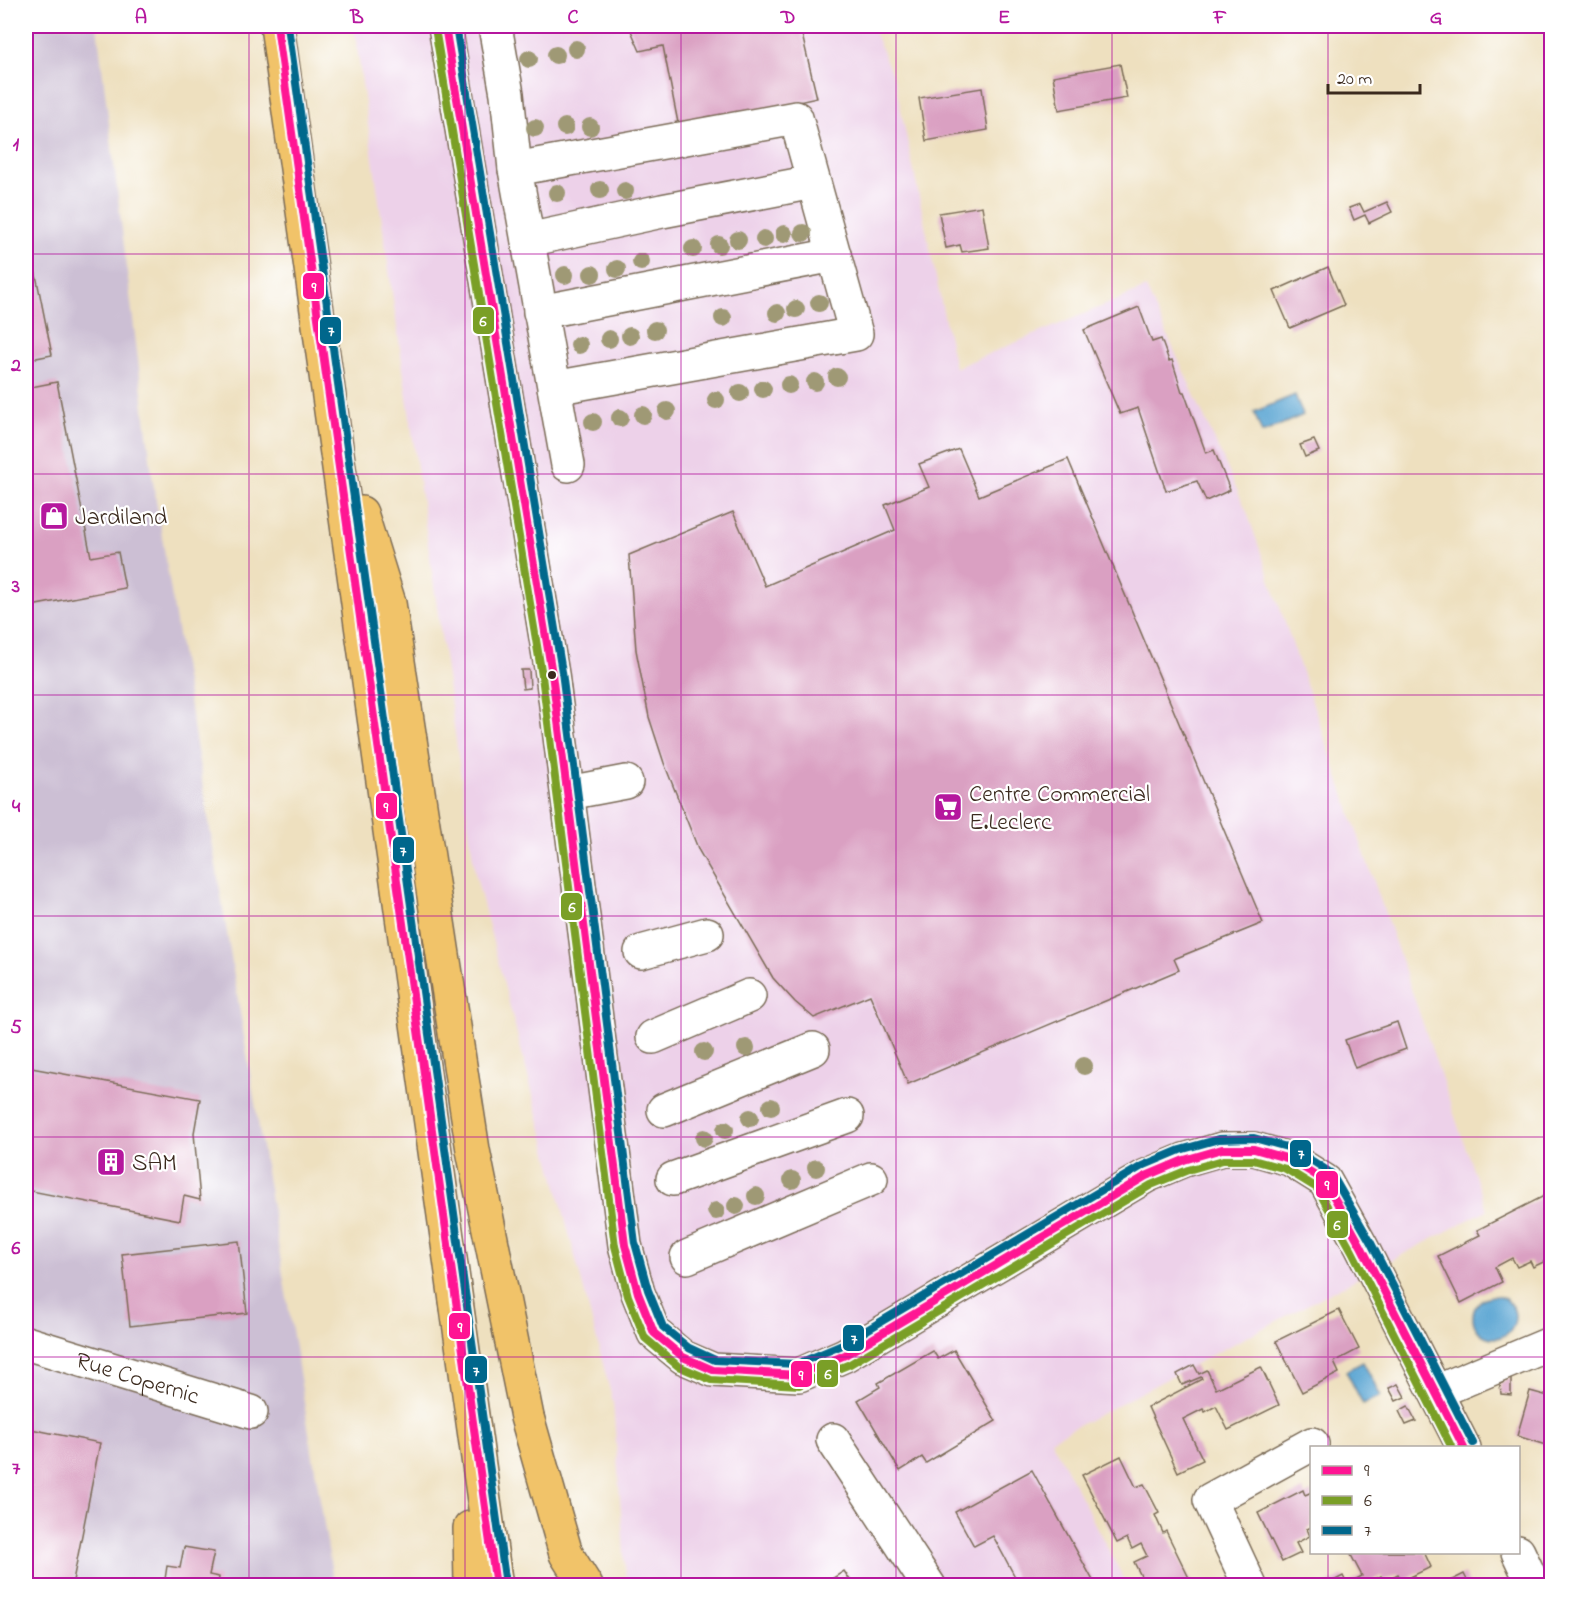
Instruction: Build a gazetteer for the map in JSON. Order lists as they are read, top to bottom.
{
  "streets": {
    "street": ["Rue Copernic"]
  },
  "places": {
    "shop": ["Jardiland"],
    "supermarket": ["Centre Commercial E.Leclerc"],
    "building": ["SAM"]
  },
  "lines": ["transit line 9", "transit line 7", "transit line 6"],
  "legend": ["9", "6", "7"],
  "scale_bar": "20 m",
  "grid": {
    "columns": [
      "A",
      "B",
      "C",
      "D",
      "E",
      "F",
      "G"
    ],
    "rows": [
      "1",
      "2",
      "3",
      "4",
      "5",
      "6",
      "7"
    ]
  }
}
